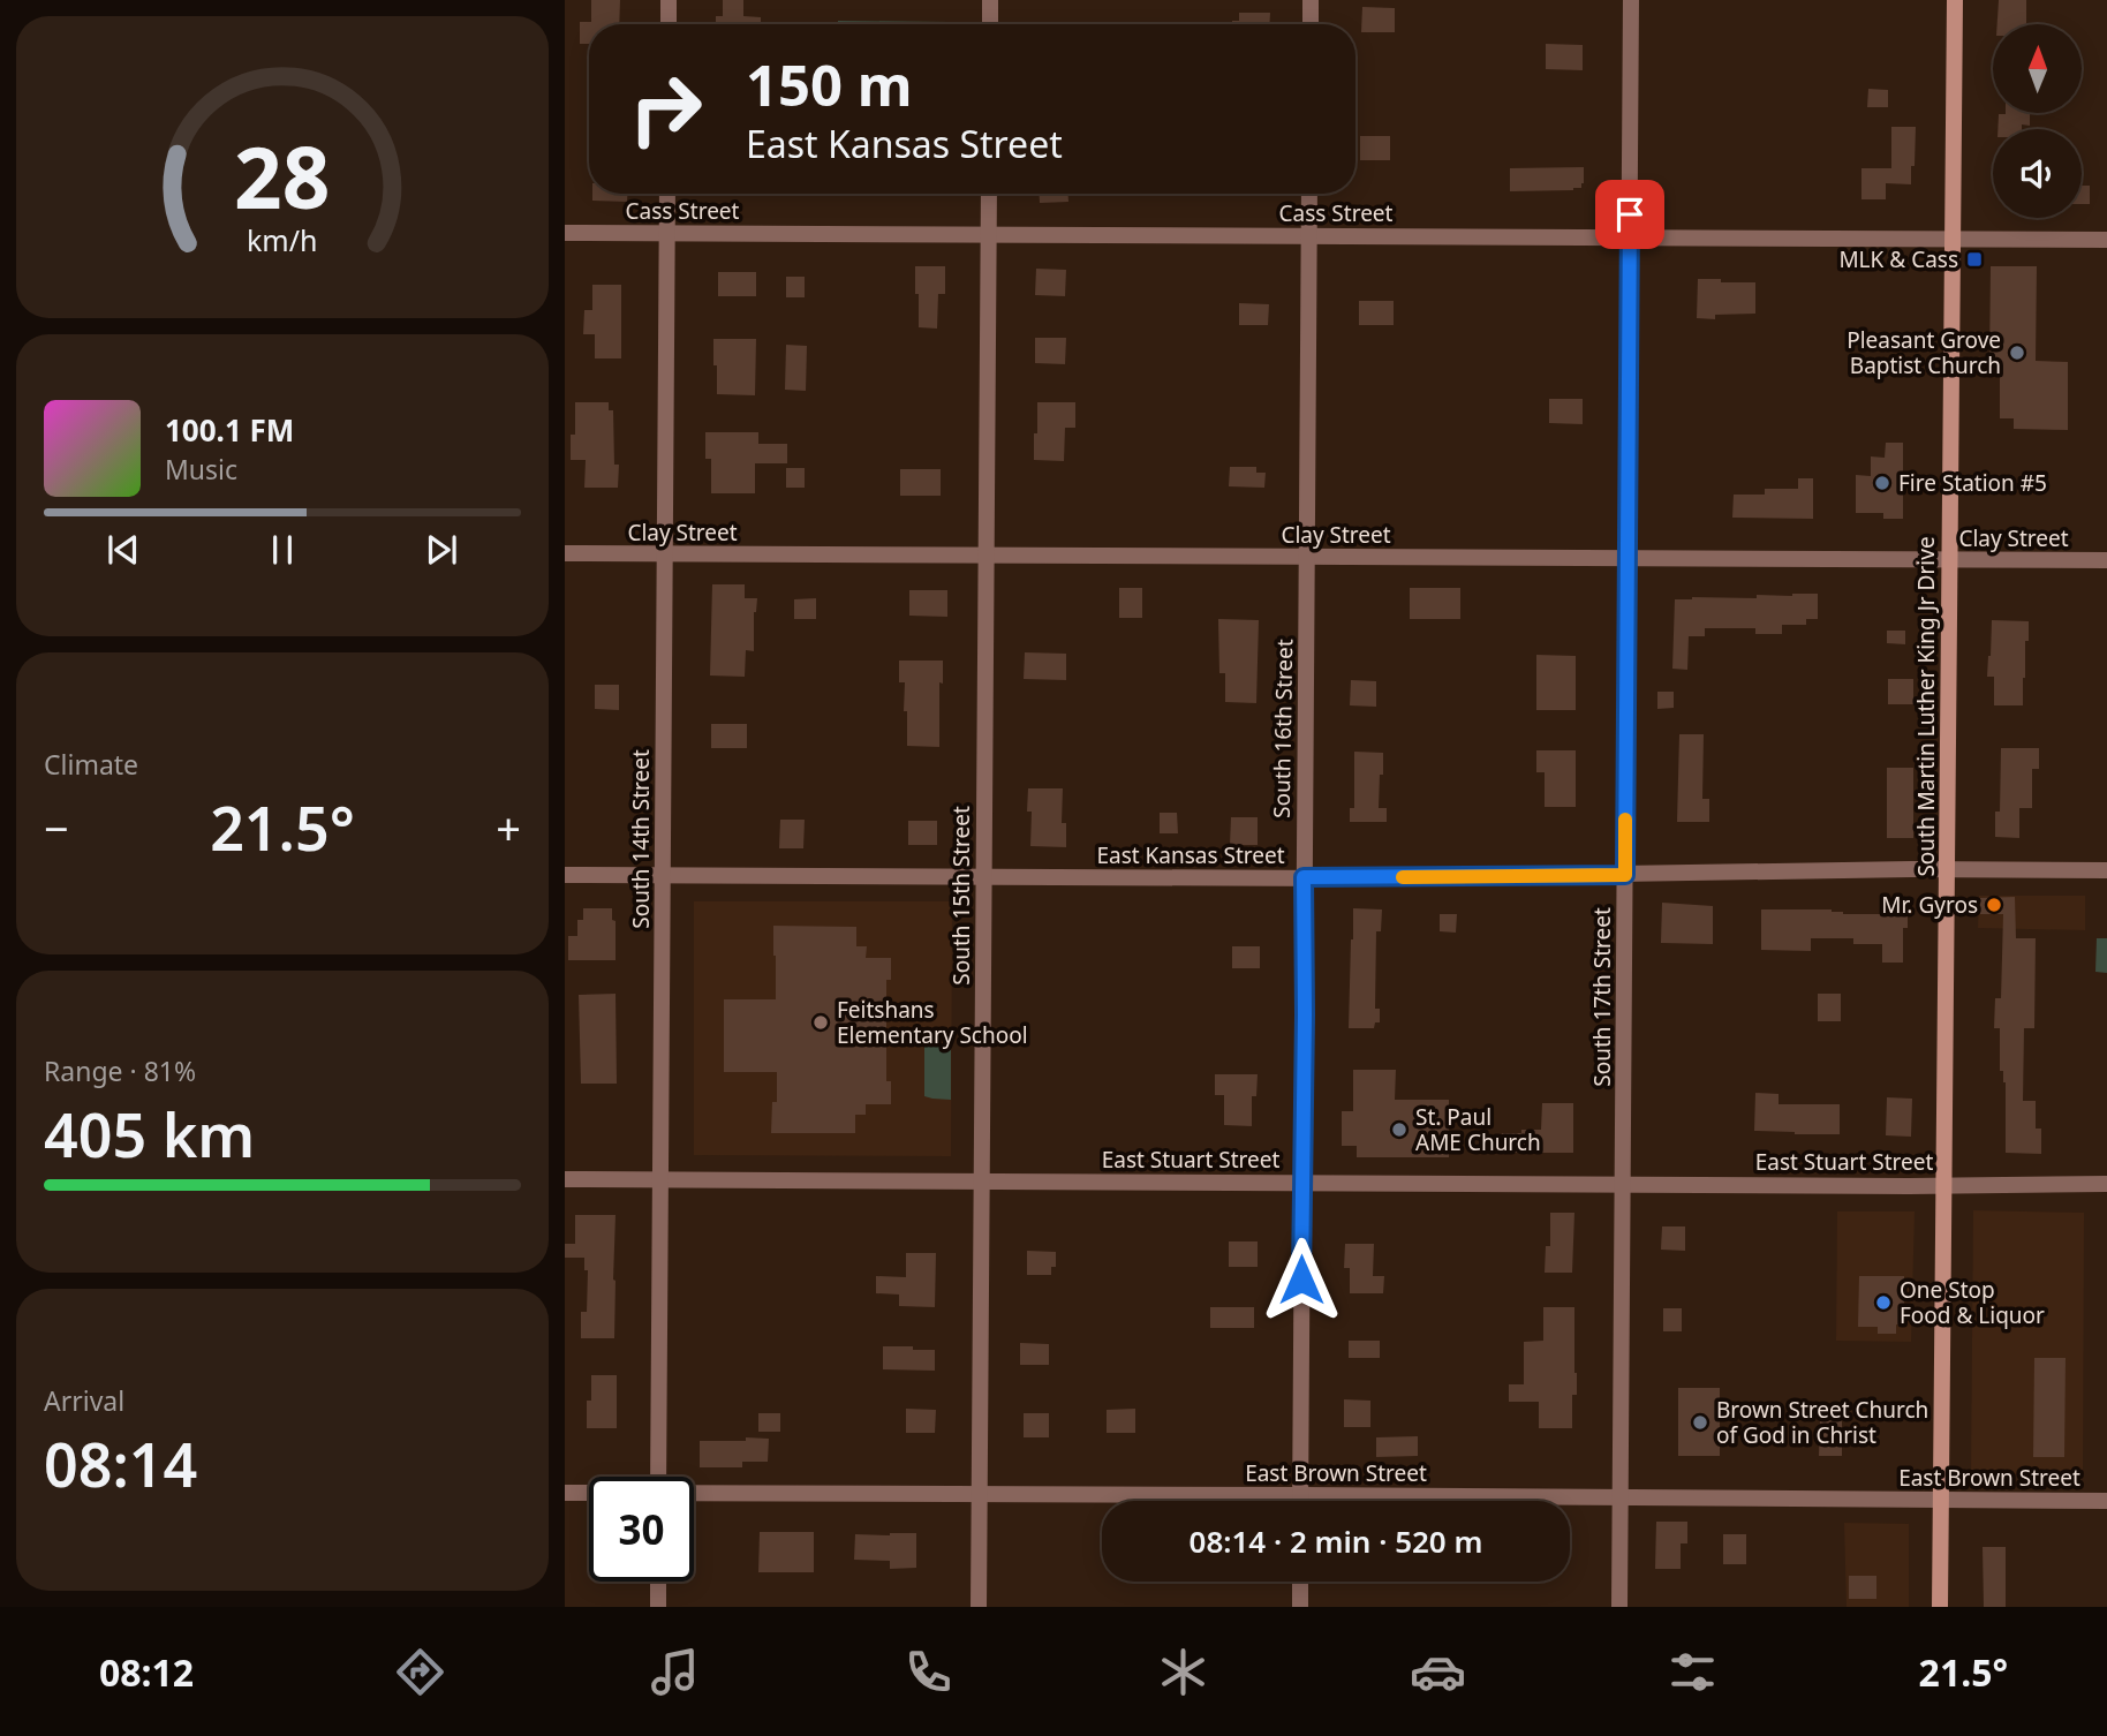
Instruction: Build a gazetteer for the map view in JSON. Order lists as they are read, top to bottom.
{
  "streets": {
    "street": [
      "Cass Street",
      "Clay Street",
      "South Martin Luther King Jr Drive",
      "South 16th Street",
      "South 14th Street",
      "East Kansas Street",
      "South 15th Street",
      "South 17th Street",
      "East Stuart Street",
      "East Brown Street"
    ]
  },
  "crossings": [
    ["Cass Street", "South Martin Luther King Jr Drive"],
    ["Cass Street", "South 16th Street"],
    ["Cass Street", "South 14th Street"],
    ["Cass Street", "South 15th Street"],
    ["Cass Street", "South 17th Street"],
    ["Clay Street", "South Martin Luther King Jr Drive"],
    ["Clay Street", "South 16th Street"],
    ["Clay Street", "South 14th Street"],
    ["Clay Street", "South 15th Street"],
    ["Clay Street", "South 17th Street"],
    ["South Martin Luther King Jr Drive", "East Kansas Street"],
    ["South Martin Luther King Jr Drive", "East Stuart Street"],
    ["South Martin Luther King Jr Drive", "East Brown Street"],
    ["South 16th Street", "East Kansas Street"],
    ["South 16th Street", "East Stuart Street"],
    ["South 16th Street", "East Brown Street"],
    ["South 14th Street", "East Kansas Street"],
    ["South 14th Street", "East Stuart Street"],
    ["East Kansas Street", "South 15th Street"],
    ["East Kansas Street", "South 17th Street"],
    ["South 15th Street", "East Stuart Street"],
    ["South 15th Street", "East Brown Street"],
    ["South 17th Street", "East Stuart Street"],
    ["South 17th Street", "East Brown Street"]
  ],
  "places": {
    "transit": ["MLK & Cass"],
    "other": [
      "Pleasant Grove Baptist Church",
      "Fire Station #5",
      "Mr. Gyros",
      "Feitshans Elementary School",
      "St. Paul AME Church",
      "One Stop Food & Liquor",
      "Brown Street Church of God in Christ"
    ]
  },
  "north": "top",
  "page": {
    "turn": ["150 m", "East Kansas Street"],
    "song": ["100.1 FM", "Music"],
    "tile": [
      "Climate",
      ["Range · 81%", "405 km"],
      ["Arrival", "08:14"]
    ],
    "heat": ["−", "21.5°", "+"],
    "limit": "30",
    "trip": "08:14 · 2 min · 520 m",
    "tabs": ["08:12", "21.5°"],
    "gauge": ["28", "km/h"]
  }
}
